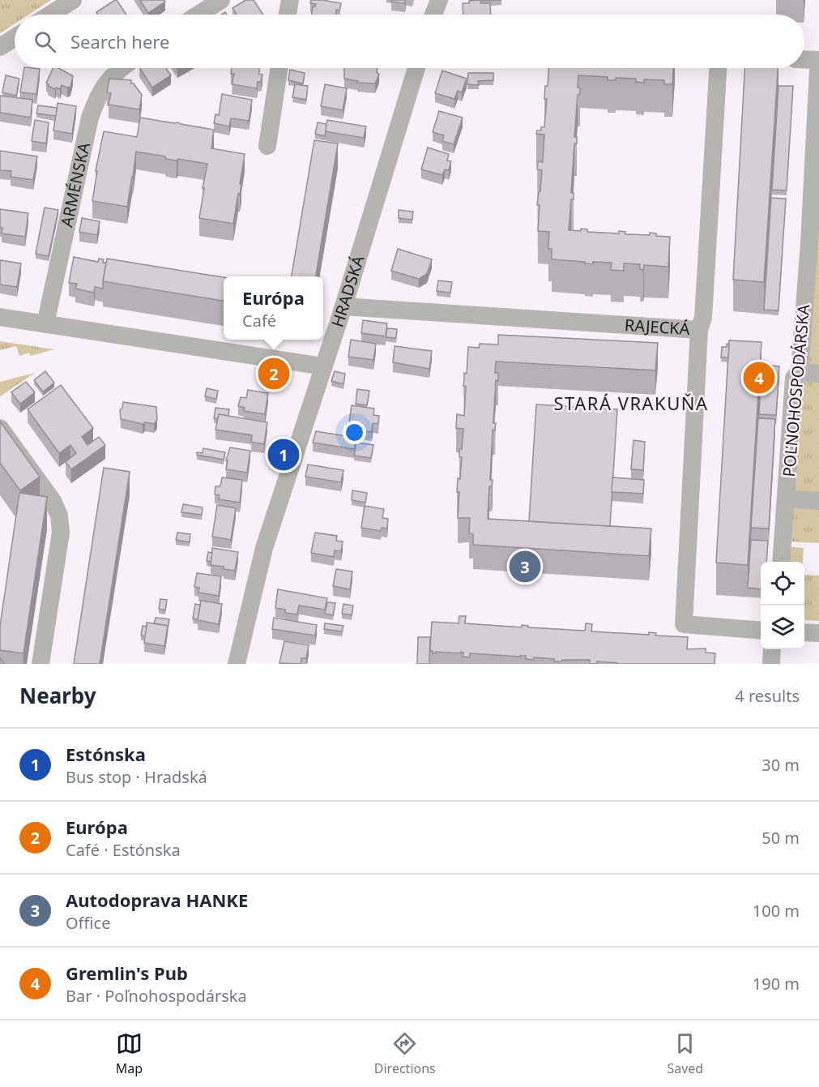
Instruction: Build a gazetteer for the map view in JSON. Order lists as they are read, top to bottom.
{
  "streets": {
    "street": [
      "ARMÉNSKA",
      "HRADSKÁ",
      "RAJECKÁ",
      "POĽNOHOSPODÁRSKA"
    ]
  },
  "crossings": [
    ["HRADSKÁ", "RAJECKÁ"]
  ],
  "districts": ["STARÁ VRAKUŇA"],
  "page": {
    "search": "Search here",
    "popup": ["Európa", "Café"],
    "pins": [
      "2",
      "4",
      "1",
      "3"
    ],
    "heading": ["Nearby", "4 results"],
    "list": [
      {
        "mark": "1",
        "name": "Estónska",
        "note": "Bus stop · Hradská",
        "value": "30 m"
      },
      {
        "mark": "2",
        "name": "Európa",
        "note": "Café · Estónska",
        "value": "50 m"
      },
      {
        "mark": "3",
        "name": "Autodoprava HANKE",
        "note": "Office",
        "value": "100 m"
      },
      {
        "mark": "4",
        "name": "Gremlin's Pub",
        "note": "Bar · Poľnohospodárska",
        "value": "190 m"
      }
    ],
    "nav": ["Map", "Directions", "Saved"]
  }
}
